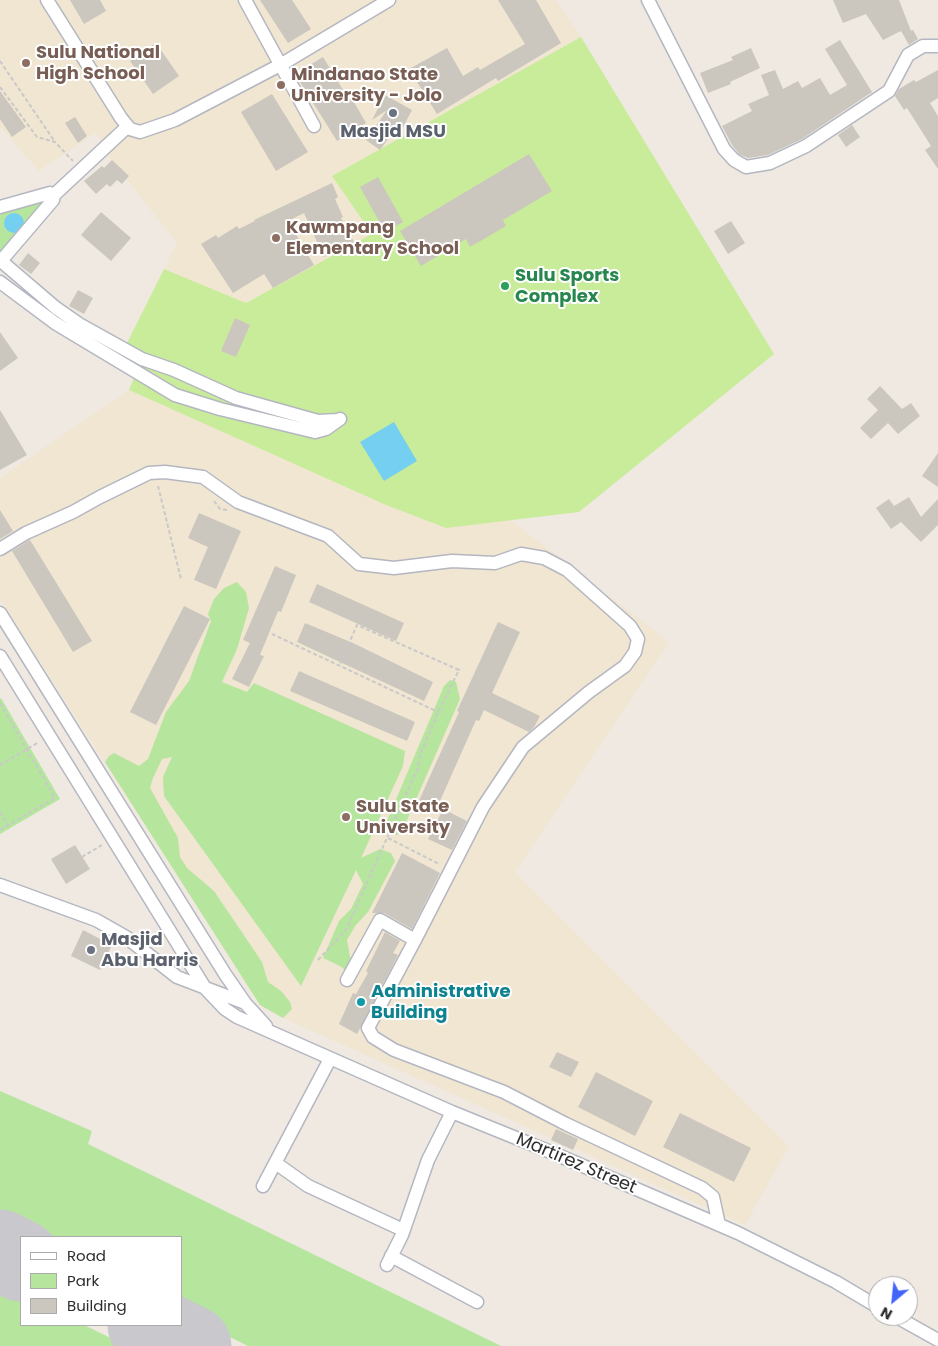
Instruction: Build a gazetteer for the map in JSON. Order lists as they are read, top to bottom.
{
  "streets": {
    "street": ["Martirez Street"]
  },
  "places": [
    "Sulu National High School",
    "Mindanao State University - Jolo",
    "Masjid MSU",
    "Kawmpang Elementary School",
    "Sulu Sports Complex",
    "Sulu State University",
    "Masjid Abu Harris",
    "Administrative Building"
  ],
  "legend": ["Road", "Park", "Building"],
  "north": "bottom left"
}
